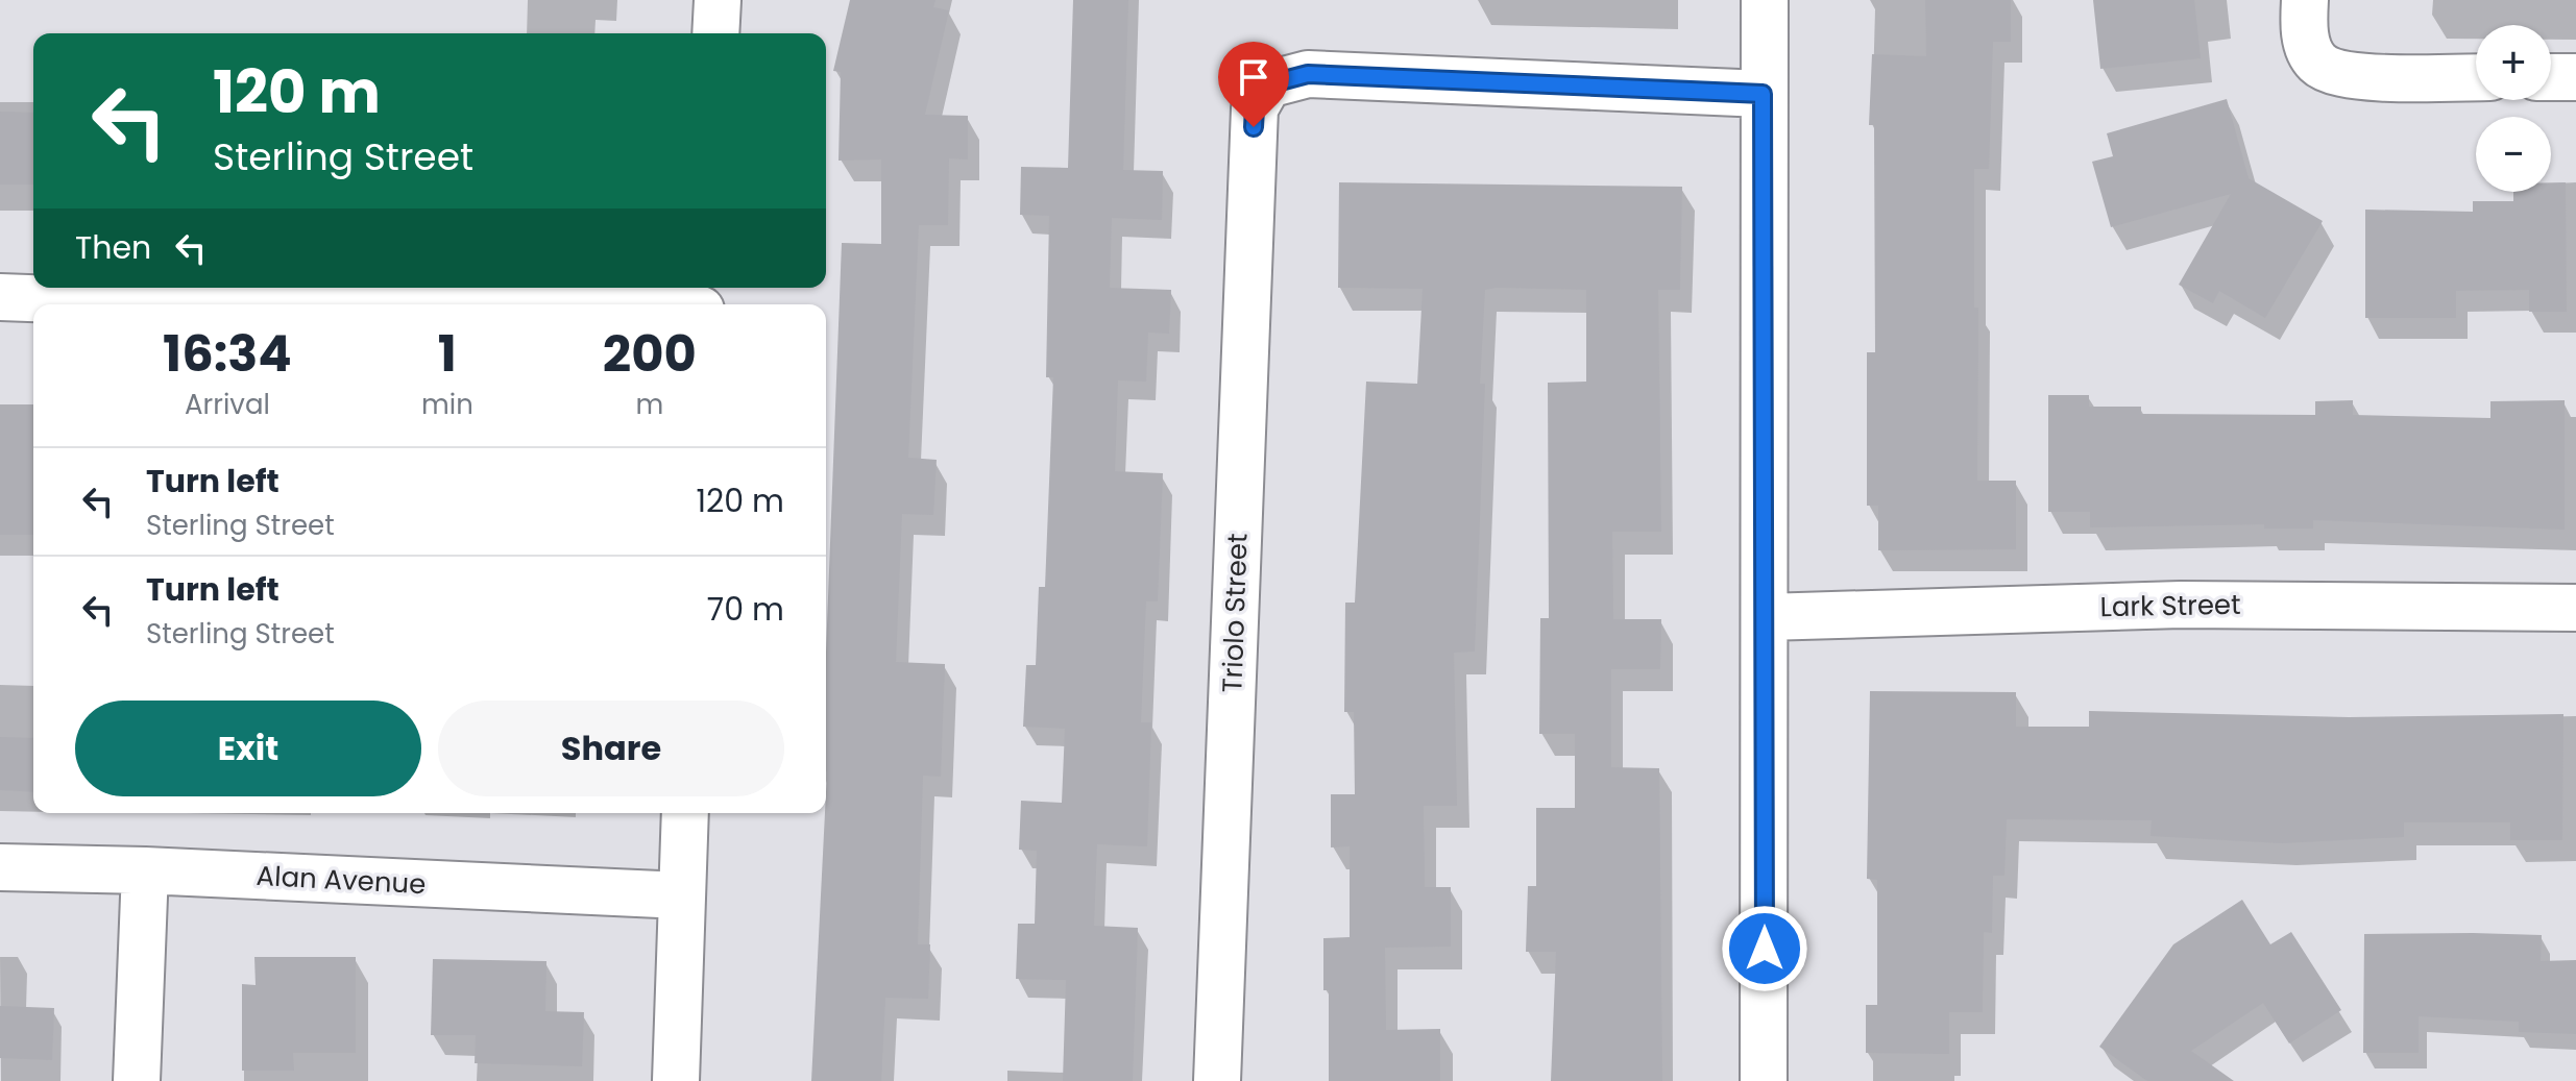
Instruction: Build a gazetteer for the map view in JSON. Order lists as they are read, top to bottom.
{
  "streets": {
    "street": ["Lark Street", "Triolo Street", "Alan Avenue"]
  },
  "page": {
    "map_buttons": ["+", "−"],
    "turn": ["120 m", "Sterling Street"],
    "then": "Then",
    "eta": [
      "16:34",
      "Arrival",
      "1",
      "min",
      "200",
      "m"
    ],
    "list": [
      {
        "name": "Turn left",
        "note": "Sterling Street",
        "value": "120 m"
      },
      {
        "name": "Turn left",
        "note": "Sterling Street",
        "value": "70 m"
      }
    ],
    "buttons": ["Exit", "Share"]
  }
}
